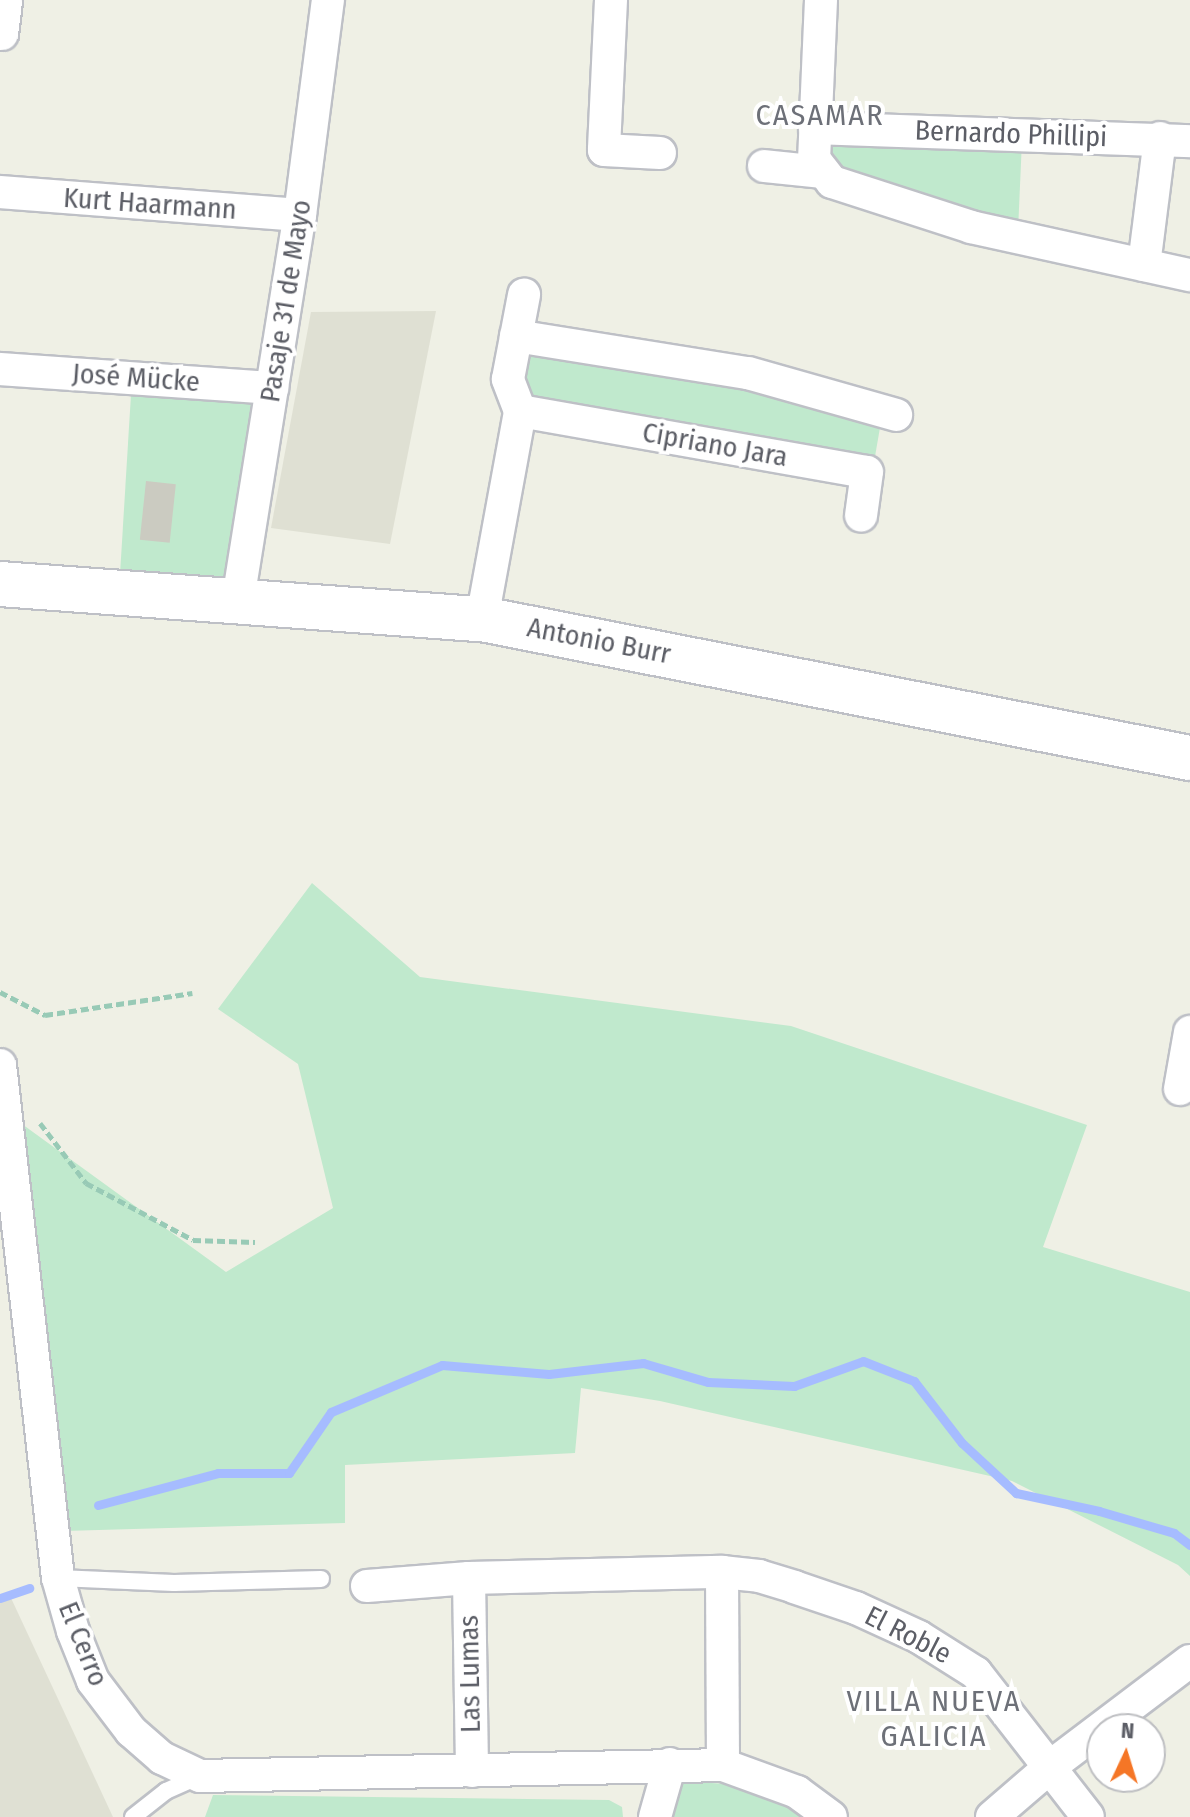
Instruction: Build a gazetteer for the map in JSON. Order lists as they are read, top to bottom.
{
  "streets": {
    "street": [
      "Bernardo Phillipi",
      "Kurt Haarmann",
      "Pasaje 31 de Mayo",
      "José Mücke",
      "Cipriano Jara",
      "Antonio Burr",
      "El Roble",
      "El Cerro",
      "Las Lumas"
    ]
  },
  "crossings": [
    ["Kurt Haarmann", "Pasaje 31 de Mayo"],
    ["Pasaje 31 de Mayo", "José Mücke"],
    ["Pasaje 31 de Mayo", "Antonio Burr"],
    ["El Roble", "Las Lumas"],
    ["El Cerro", "Las Lumas"]
  ],
  "districts": ["CASAMAR", "VILLA NUEVA GALICIA"],
  "north": "top"
}
